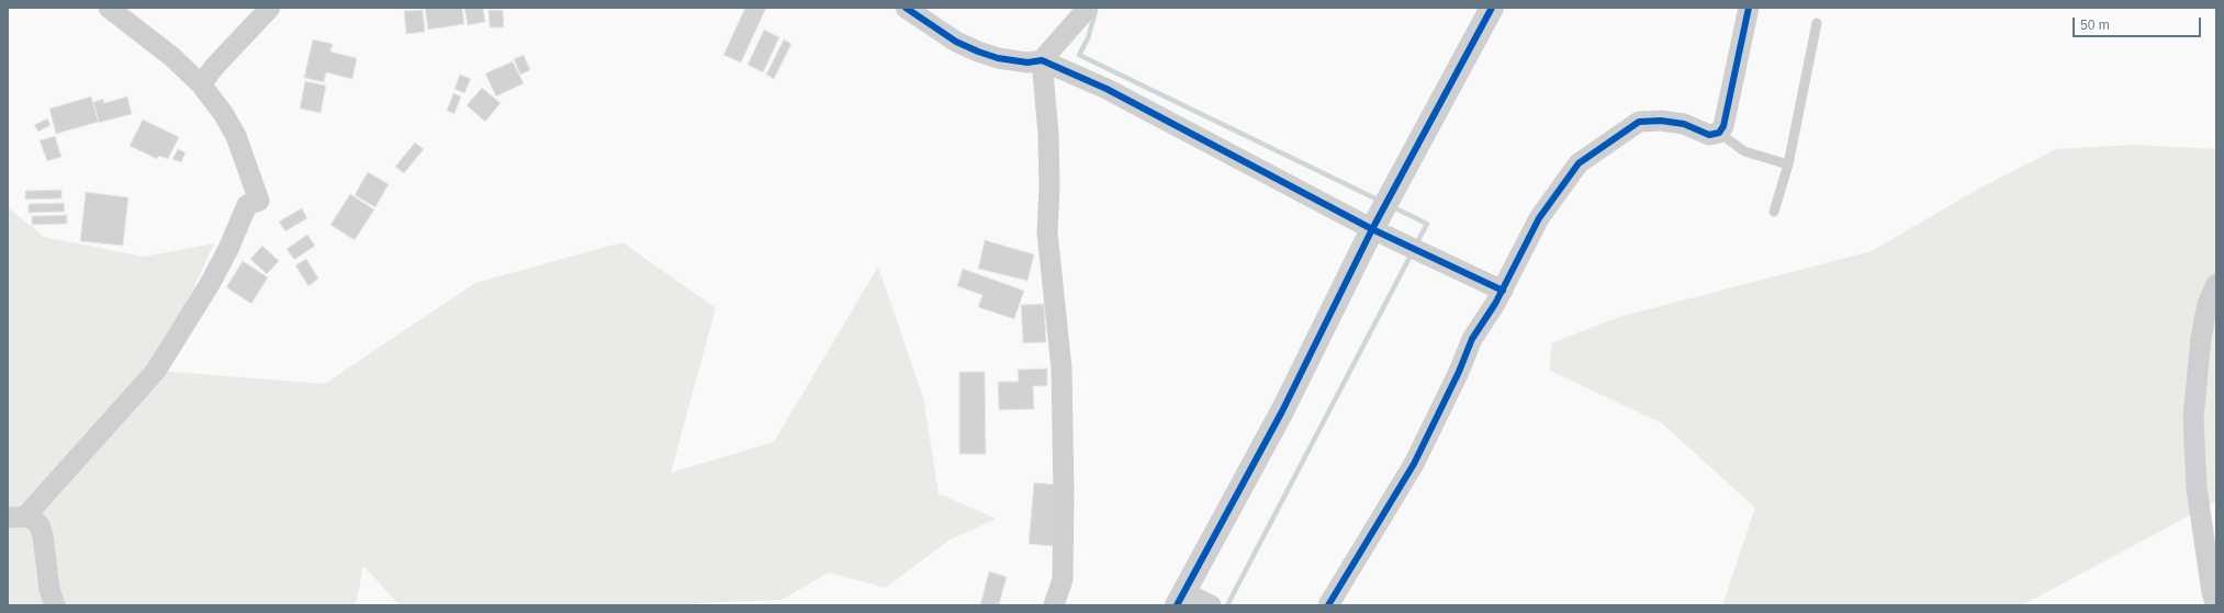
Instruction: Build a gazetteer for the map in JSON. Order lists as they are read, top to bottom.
{
  "scale_bar": "50 m"
}
